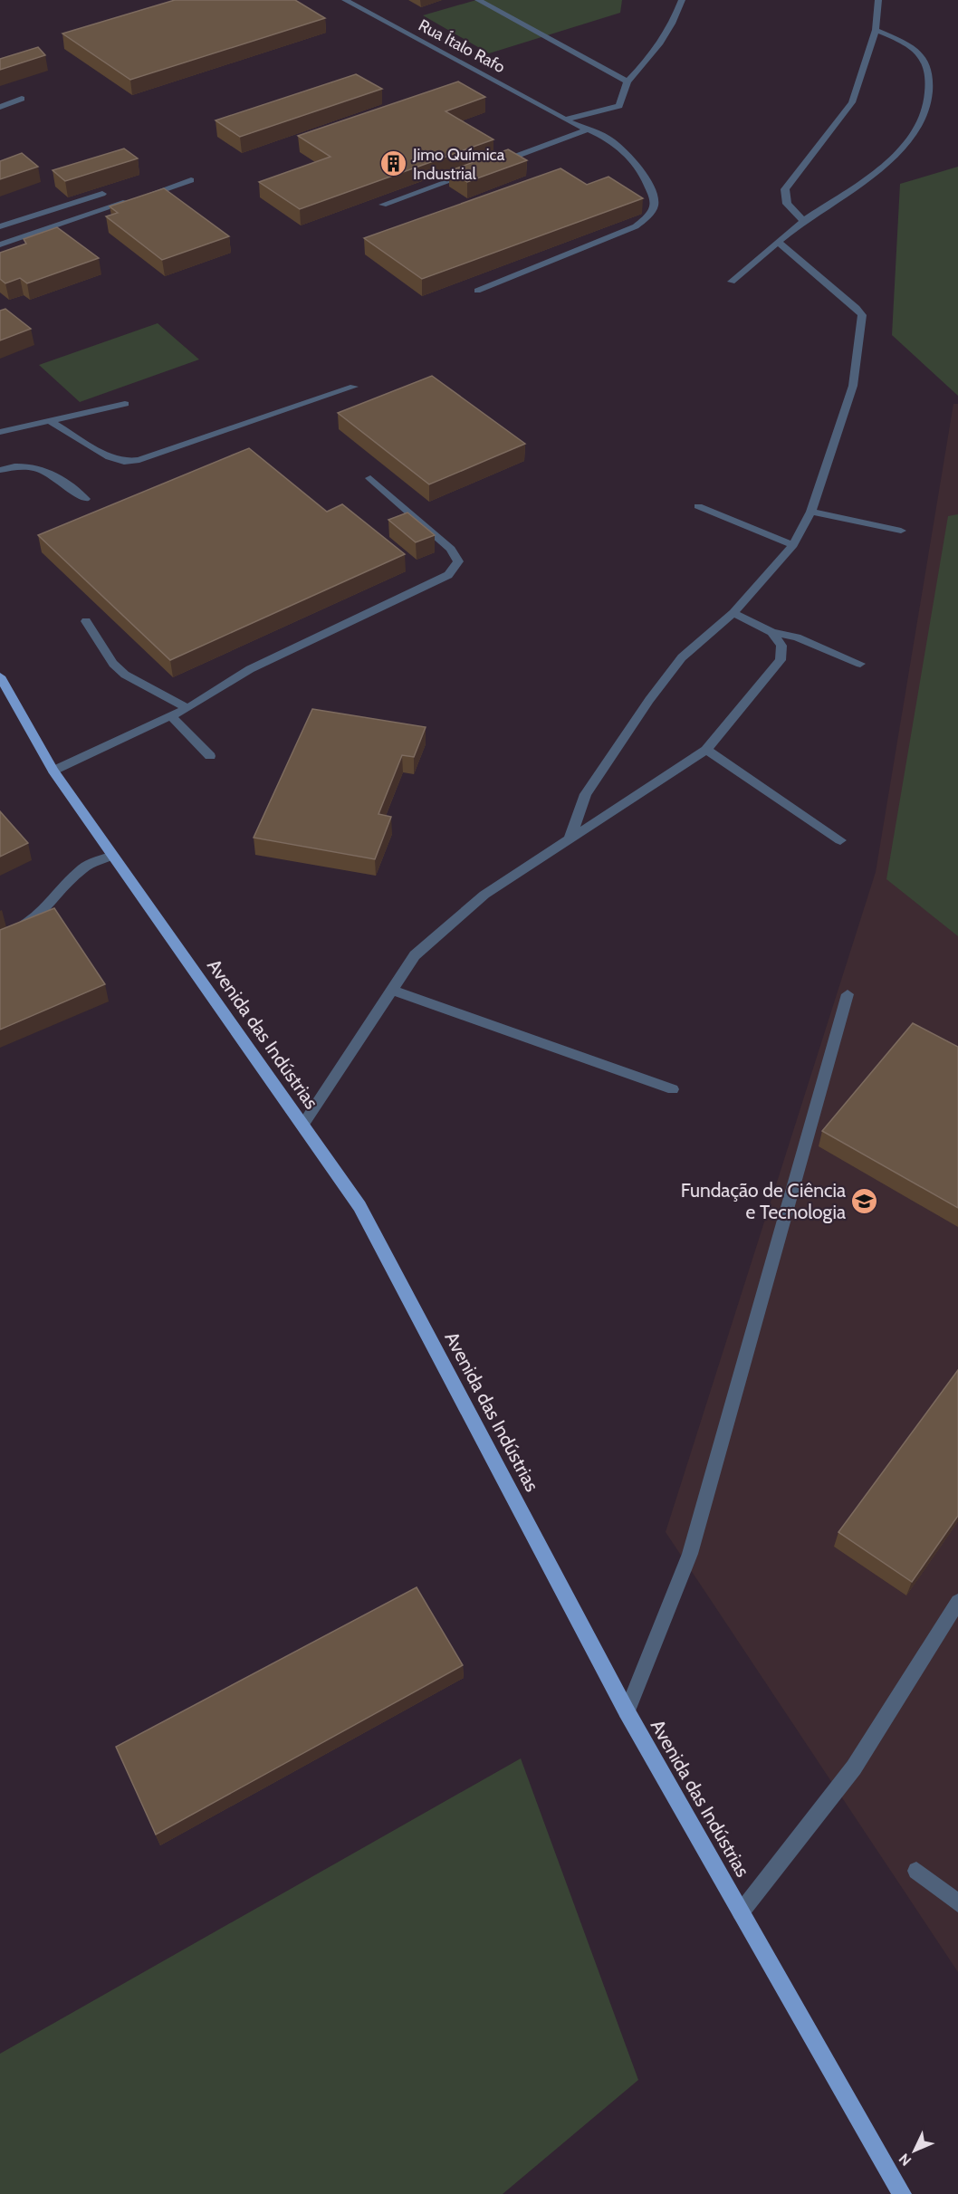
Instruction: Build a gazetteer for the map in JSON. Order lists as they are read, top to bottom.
{
  "streets": {
    "main road": ["Avenida das Indústrias"],
    "street": ["Rua Ítalo Rafo"]
  },
  "places": {
    "building": ["Jimo Química Industrial"],
    "school or university": ["Fundação de Ciência e Tecnologia"]
  },
  "north": "bottom left"
}
